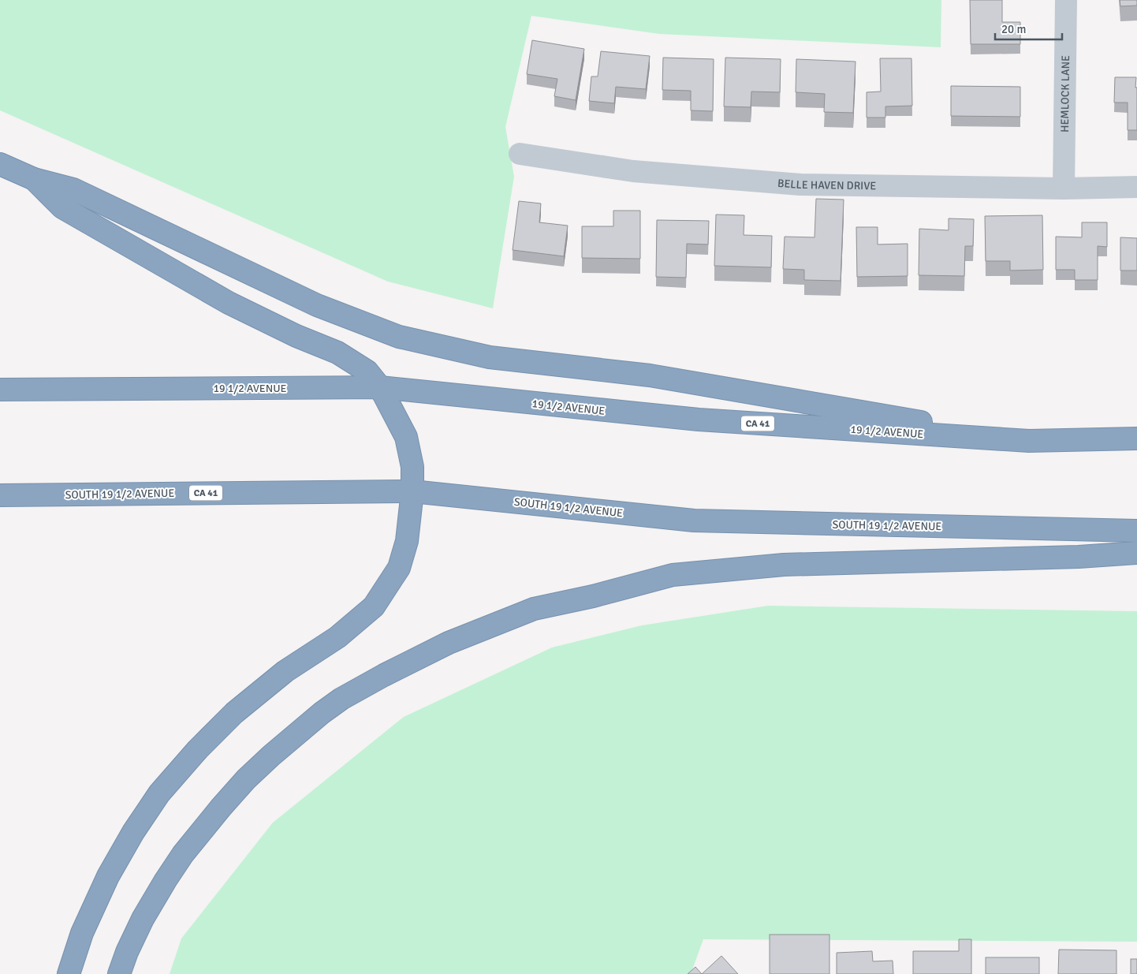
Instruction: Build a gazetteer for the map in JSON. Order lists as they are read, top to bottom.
{
  "streets": {
    "highway": ["19 1/2 AVENUE", "CA 41", "SOUTH 19 1/2 AVENUE"],
    "street": ["HEMLOCK LANE", "BELLE HAVEN DRIVE"]
  },
  "crossings": [
    ["HEMLOCK LANE", "BELLE HAVEN DRIVE"]
  ],
  "scale_bar": "20 m"
}
